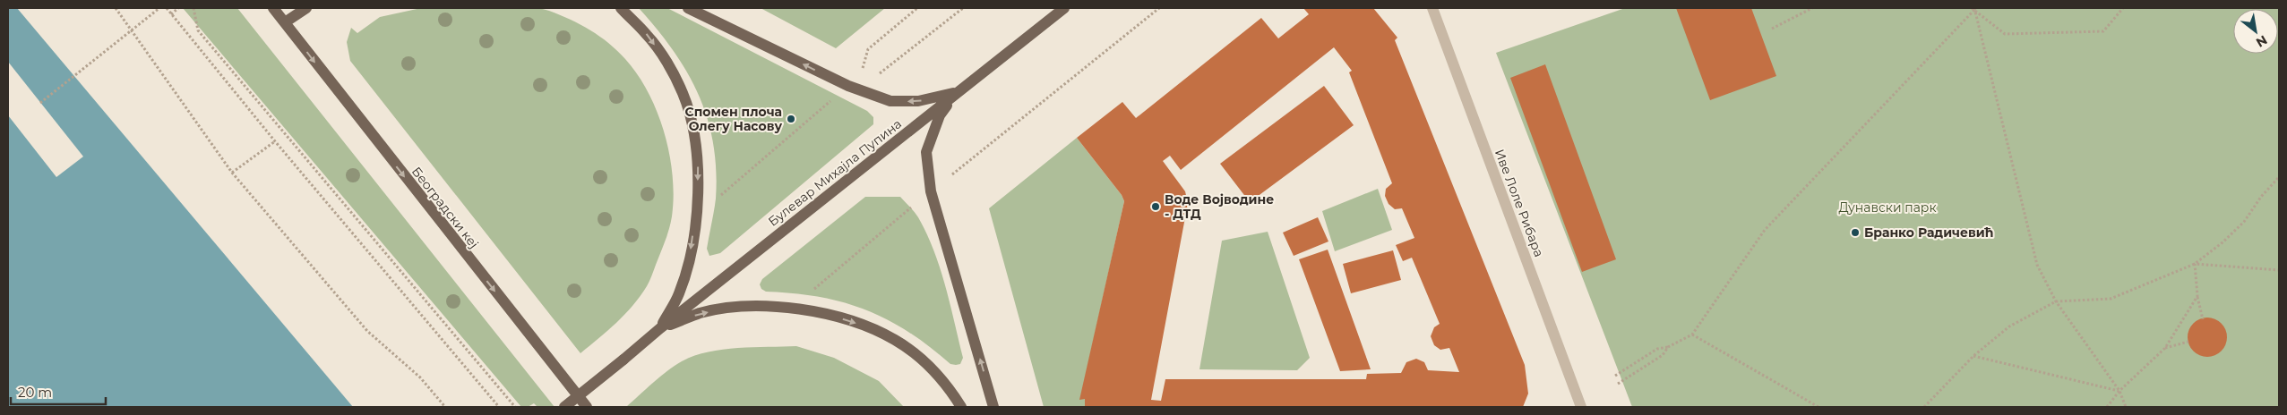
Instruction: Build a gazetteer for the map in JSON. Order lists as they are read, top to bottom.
{
  "streets": {
    "main road": ["Булевар Михајла Пупина", "Београдски кеј"],
    "street": ["Иве Лоле Рибара"]
  },
  "one_way": ["Београдски кеј"],
  "parks": ["Дунавски парк"],
  "places": ["Спомен плоча Олегу Насову", "Воде Војводине - ДТД", "Бранко Радичевић"],
  "scale_bar": "20 m",
  "north": "bottom right"
}
